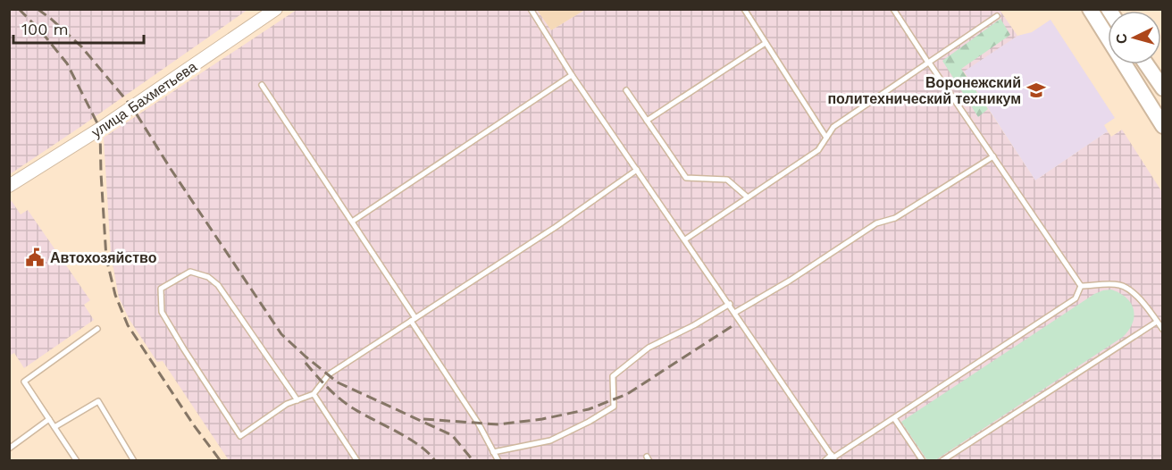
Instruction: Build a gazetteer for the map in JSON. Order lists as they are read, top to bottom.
{
  "streets": {
    "street": ["улица Бахметьева"]
  },
  "places": {
    "school or university": ["Воронежский политехнический техникум"],
    "public building": ["Автохозяйство"]
  },
  "scale_bar": "100 m",
  "north": "left"
}
